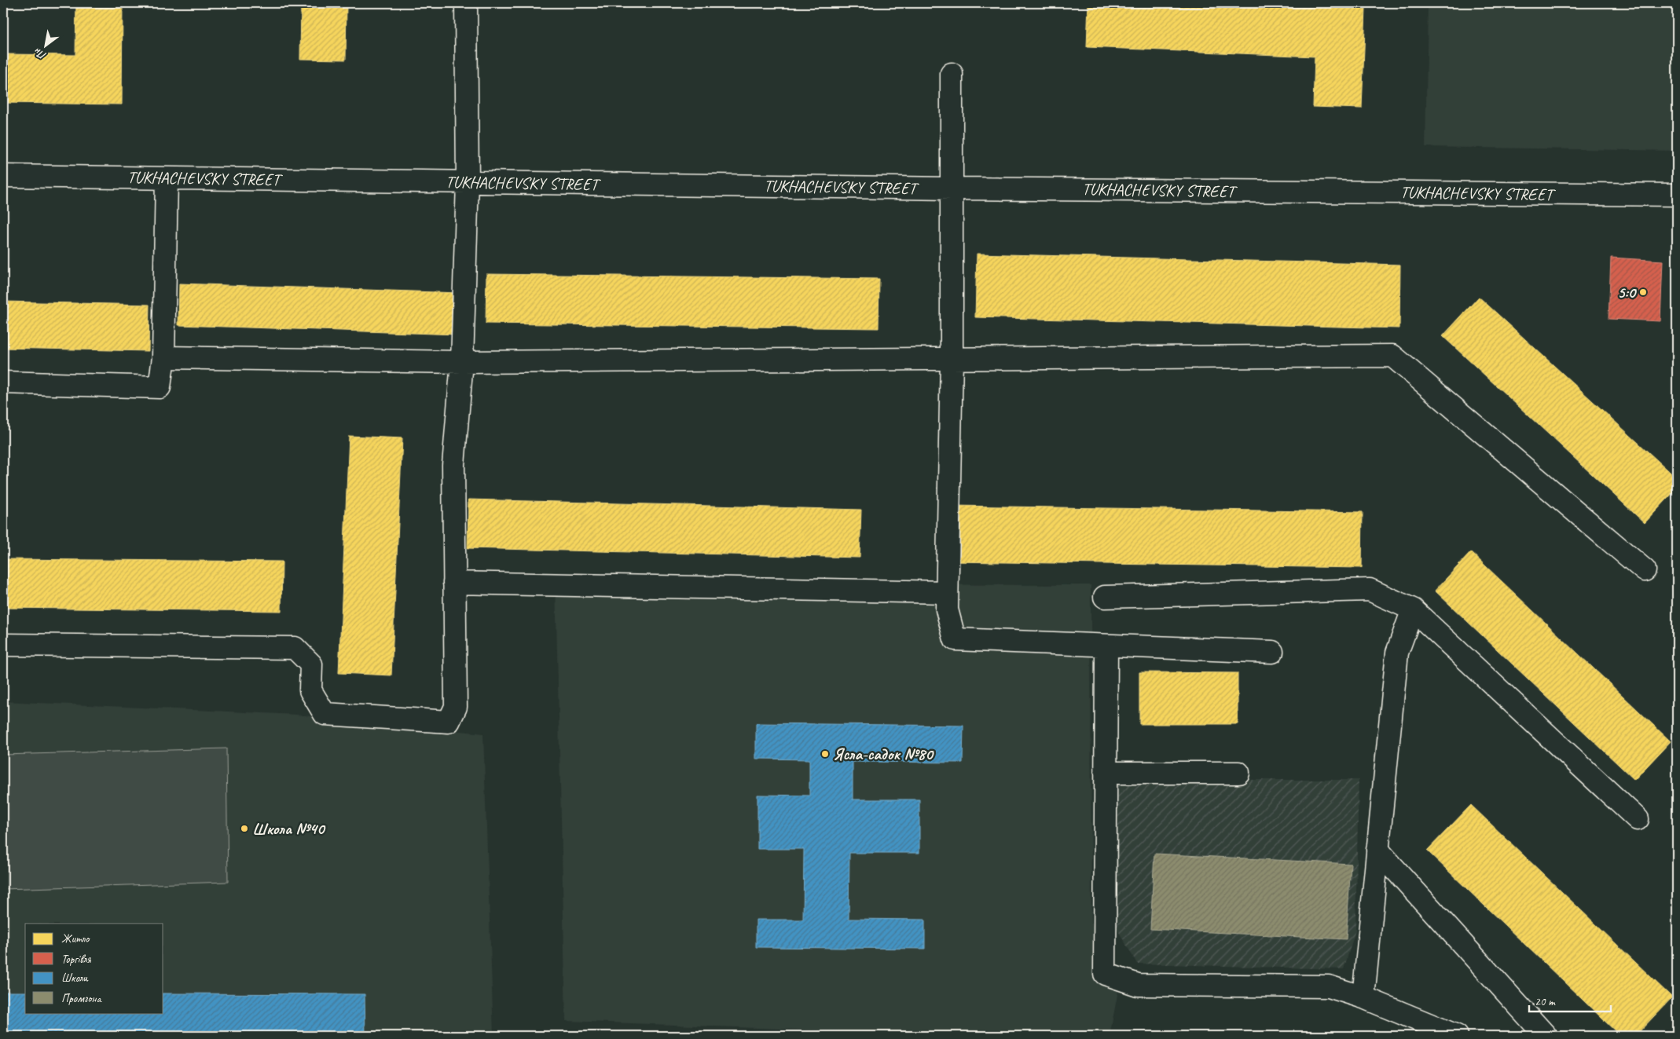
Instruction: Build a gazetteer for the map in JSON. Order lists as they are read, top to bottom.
{
  "streets": {
    "street": ["TUKHACHEVSKY STREET"]
  },
  "places": ["5:0", "Ясла-садок №80", "Школа №40"],
  "legend": [
    "Житло",
    "Торгівля",
    "Школи",
    "Промзона"
  ],
  "scale_bar": "20 m",
  "north": "bottom left"
}
